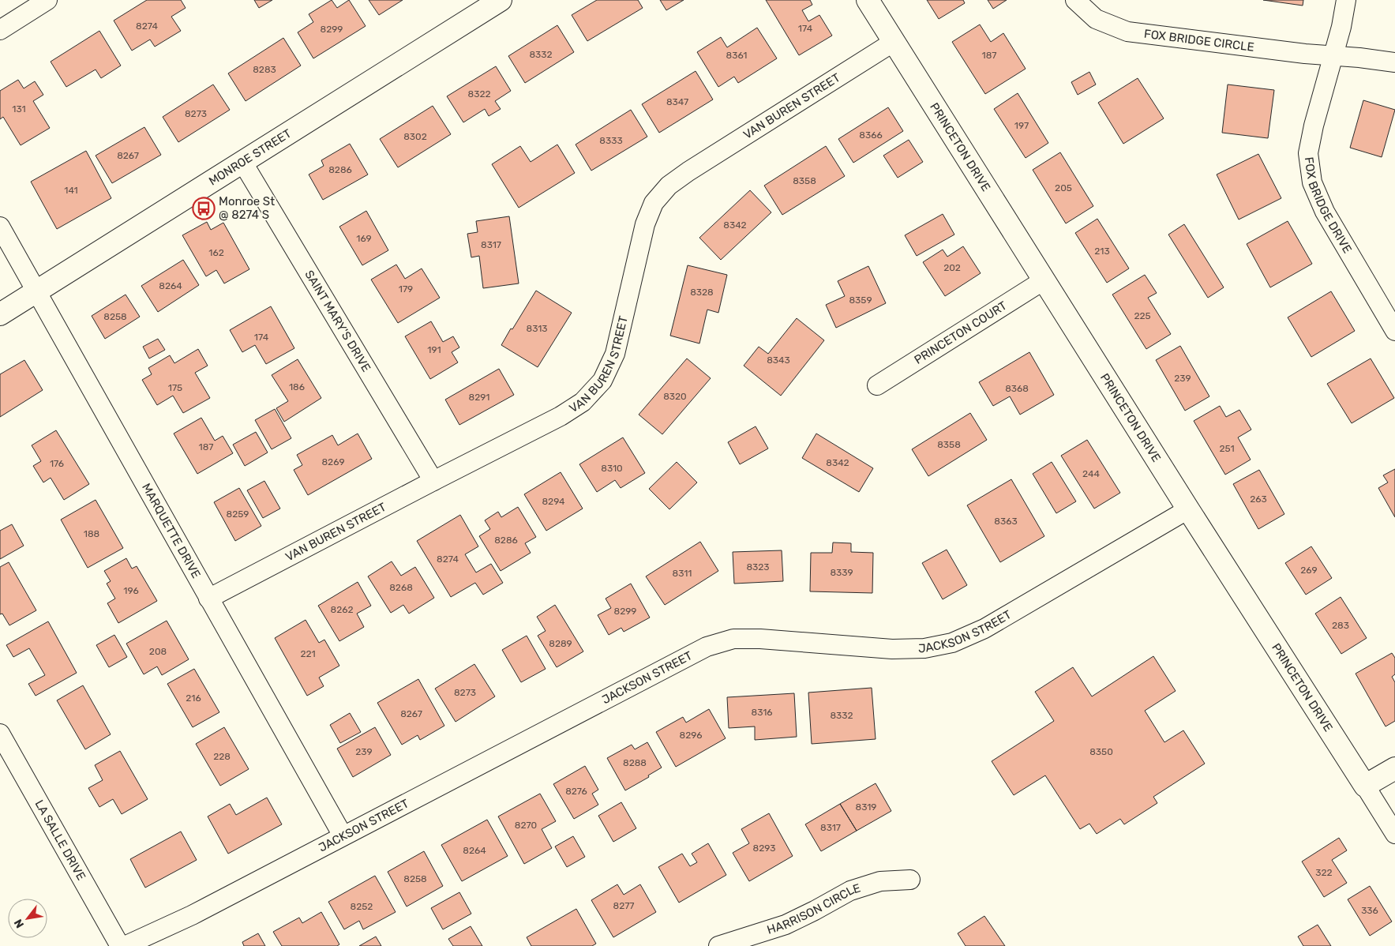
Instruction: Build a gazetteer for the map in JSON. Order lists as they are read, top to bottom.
{
  "streets": {
    "street": [
      "FOX BRIDGE CIRCLE",
      "VAN BUREN STREET",
      "PRINCETON DRIVE",
      "MONROE STREET",
      "FOX BRIDGE DRIVE",
      "SAINT MARY'S DRIVE",
      "PRINCETON COURT",
      "MARQUETTE DRIVE",
      "JACKSON STREET",
      "LA SALLE DRIVE",
      "HARRISON CIRCLE"
    ]
  },
  "crossings": [
    ["FOX BRIDGE CIRCLE", "FOX BRIDGE DRIVE"],
    ["VAN BUREN STREET", "PRINCETON DRIVE"],
    ["VAN BUREN STREET", "SAINT MARY'S DRIVE"],
    ["VAN BUREN STREET", "MARQUETTE DRIVE"],
    ["PRINCETON DRIVE", "PRINCETON COURT"],
    ["PRINCETON DRIVE", "JACKSON STREET"],
    ["MONROE STREET", "SAINT MARY'S DRIVE"],
    ["MONROE STREET", "MARQUETTE DRIVE"],
    ["MARQUETTE DRIVE", "JACKSON STREET"]
  ],
  "places": {
    "bus stop": ["Monroe St @ 8274 S"]
  },
  "house_numbers": [
    "8274",
    "174",
    "8299",
    "8332",
    "8361",
    "187",
    "8283",
    "8322",
    "8347",
    "131",
    "8273",
    "197",
    "8366",
    "8302",
    "8333",
    "8267",
    "8286",
    "8358",
    "205",
    "141",
    "8342",
    "169",
    "8317",
    "213",
    "162",
    "202",
    "8264",
    "179",
    "8328",
    "8359",
    "225",
    "8258",
    "8313",
    "174",
    "191",
    "8343",
    "239",
    "186",
    "175",
    "8368",
    "8320",
    "8291",
    "8358",
    "187",
    "251",
    "8269",
    "8342",
    "176",
    "8310",
    "244",
    "263",
    "8294",
    "8259",
    "8363",
    "188",
    "8286",
    "8274",
    "8323",
    "269",
    "8339",
    "8311",
    "8268",
    "196",
    "8262",
    "8299",
    "283",
    "8289",
    "208",
    "221",
    "8273",
    "216",
    "8316",
    "8267",
    "8332",
    "8296",
    "239",
    "8350",
    "228",
    "8288",
    "8276",
    "8319",
    "8270",
    "8317",
    "8293",
    "8264",
    "322",
    "8258",
    "8277",
    "8252",
    "336"
  ],
  "north": "bottom left"
}
